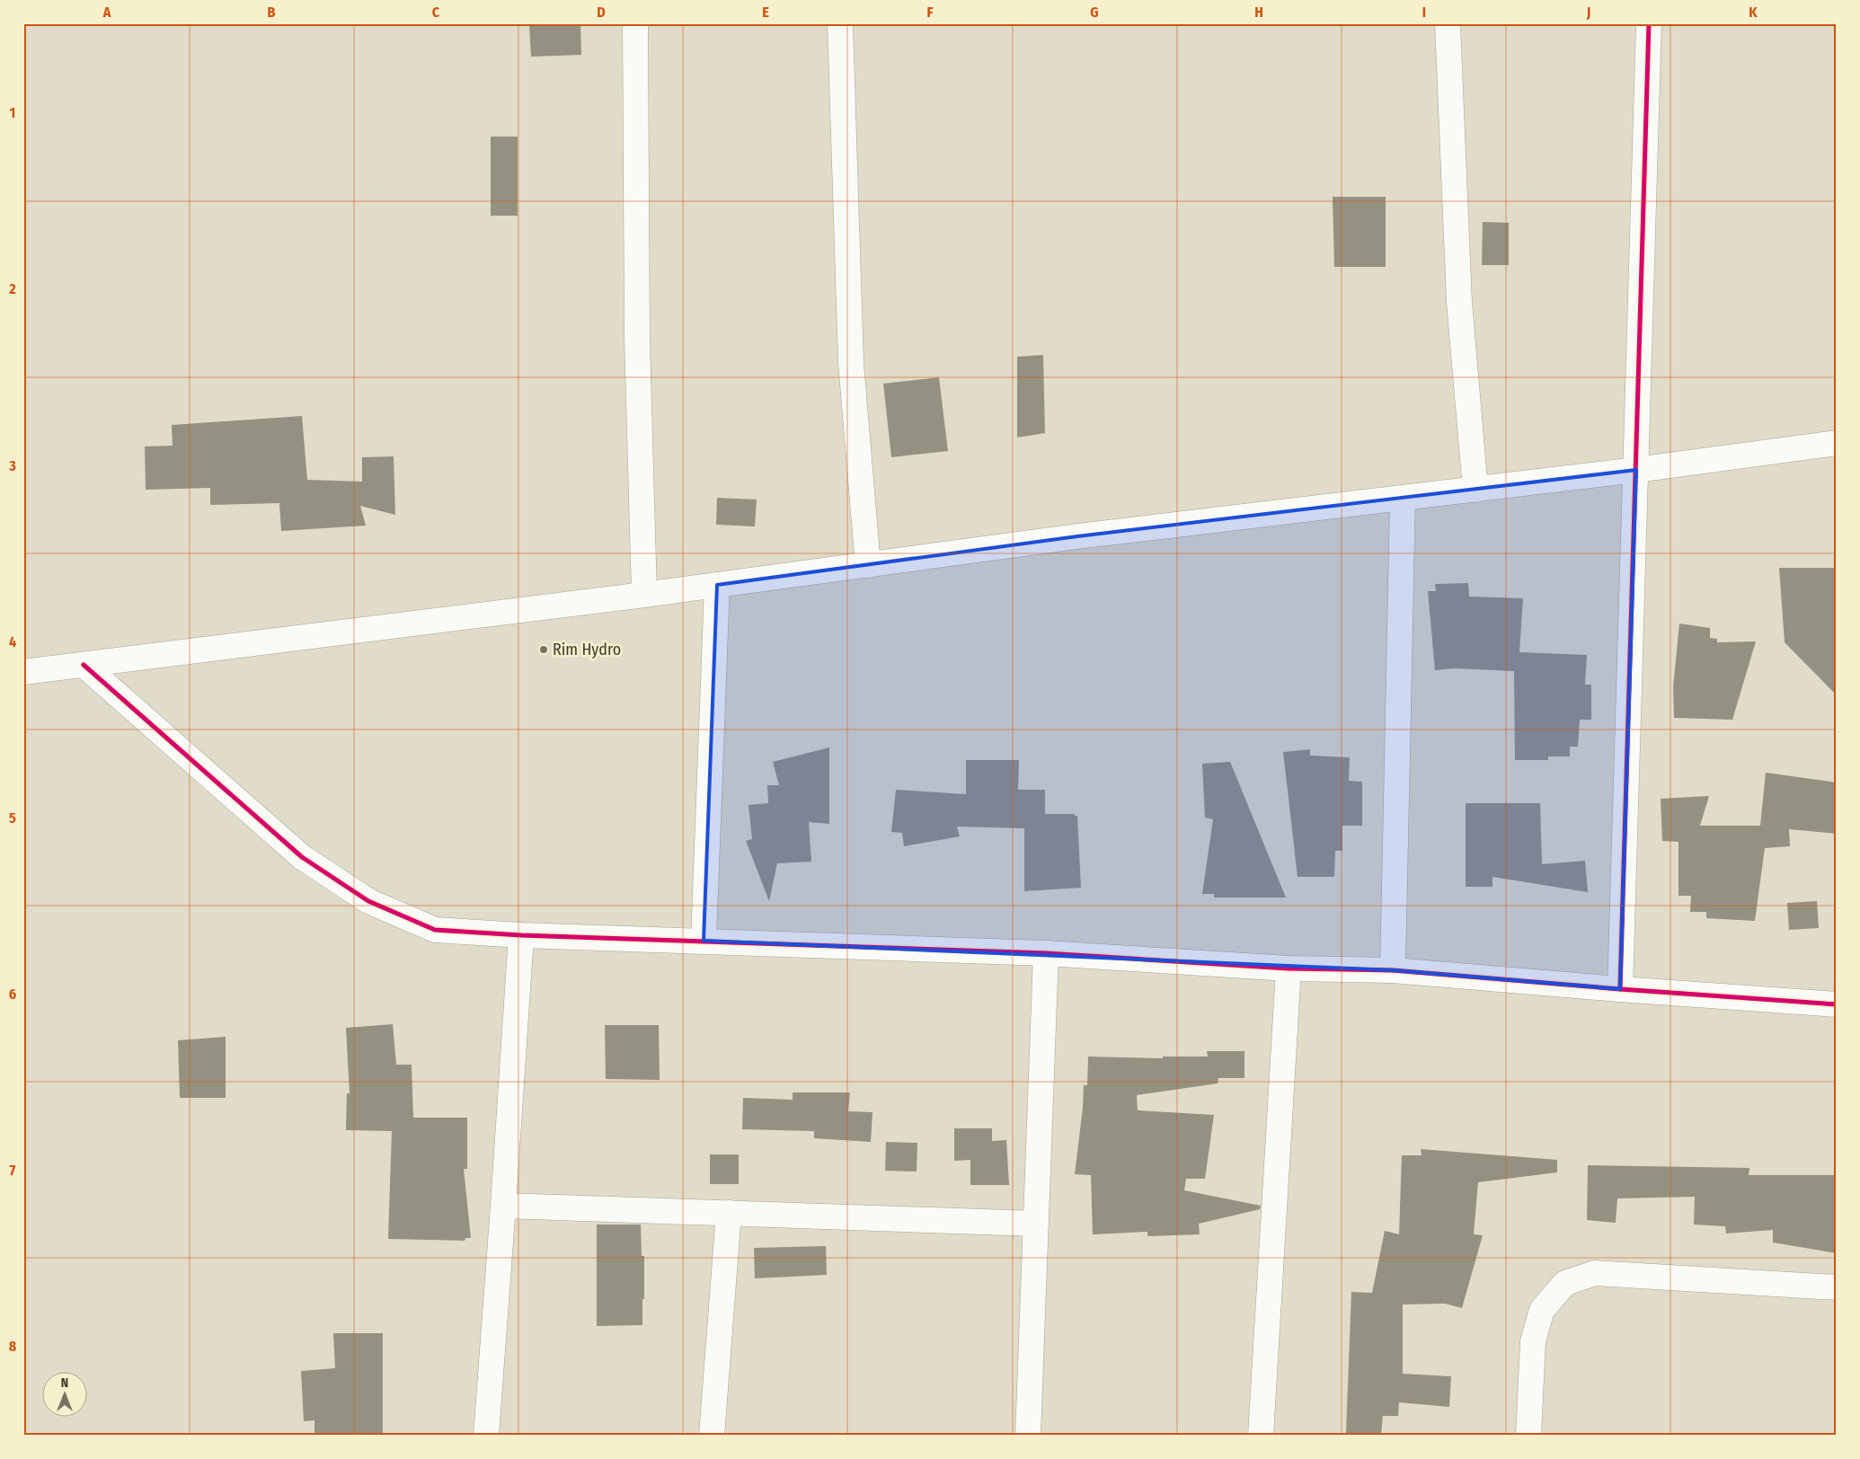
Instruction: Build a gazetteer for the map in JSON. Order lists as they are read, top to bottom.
{
  "places": ["Rim Hydro"],
  "north": "top",
  "grid": {
    "columns": [
      "A",
      "B",
      "C",
      "D",
      "E",
      "F",
      "G",
      "H",
      "I",
      "J",
      "K"
    ],
    "rows": [
      "1",
      "2",
      "3",
      "4",
      "5",
      "6",
      "7",
      "8"
    ]
  }
}
